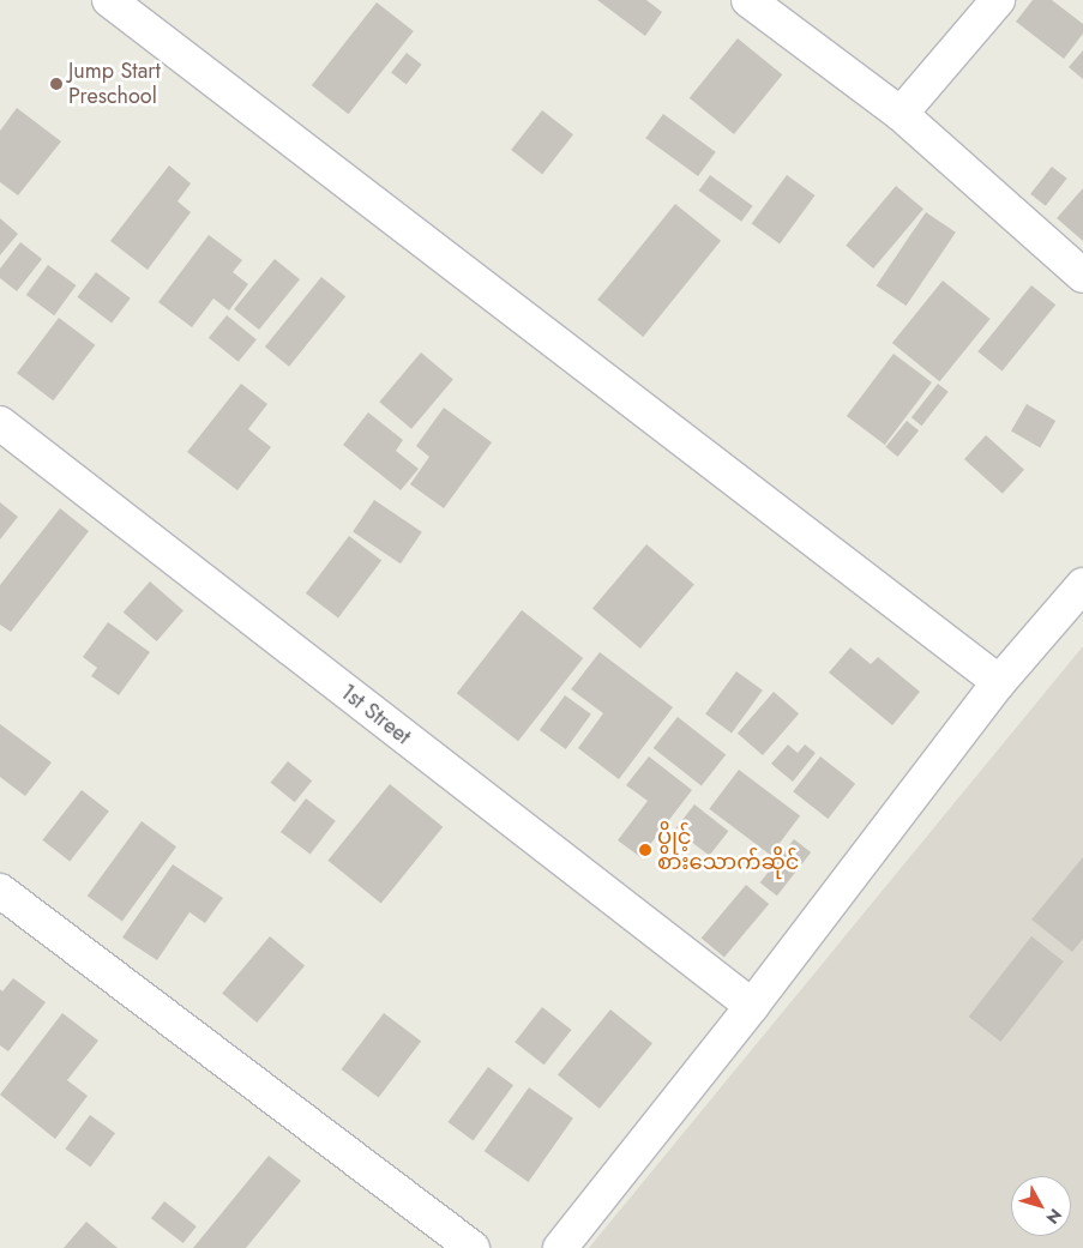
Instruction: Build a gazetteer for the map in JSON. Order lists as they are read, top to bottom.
{
  "streets": {
    "street": ["1st Street"]
  },
  "places": ["Jump Start Preschool", "ပွိုင့် စားသောက်ဆိုင်"],
  "north": "bottom right"
}
